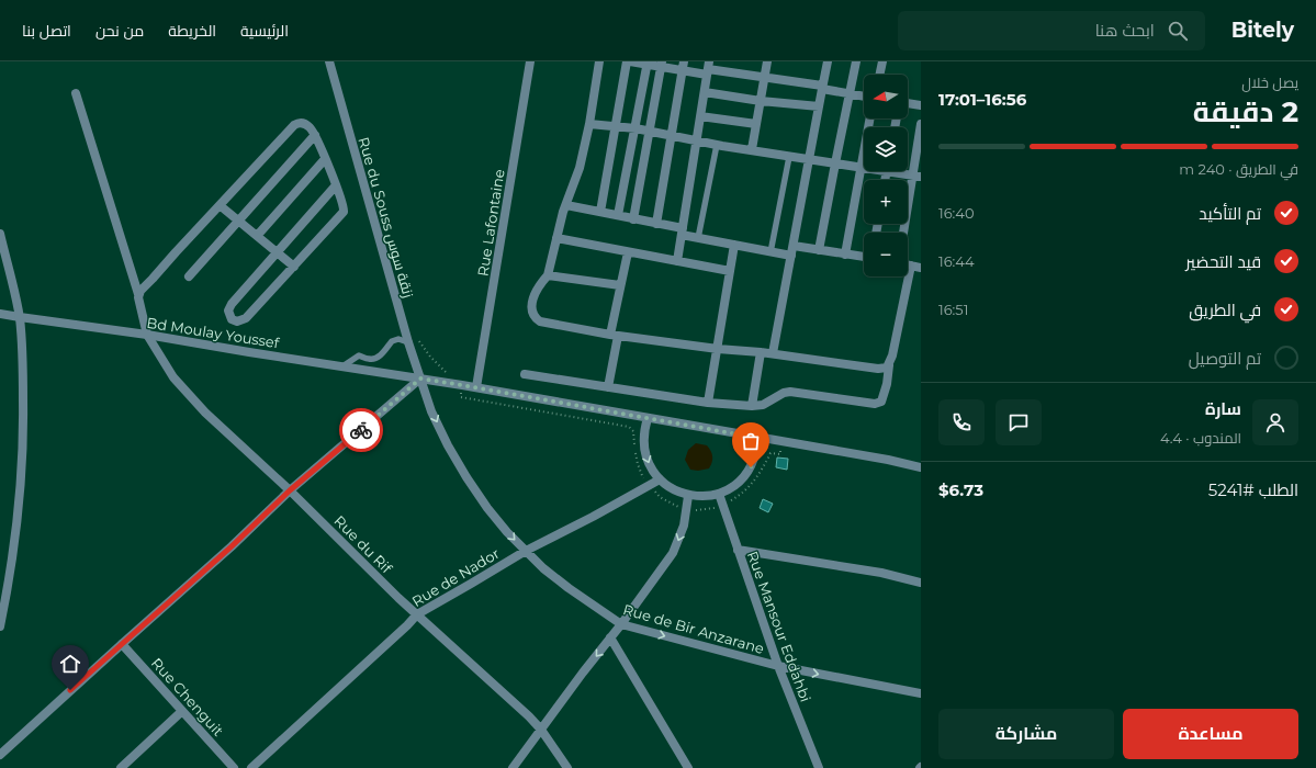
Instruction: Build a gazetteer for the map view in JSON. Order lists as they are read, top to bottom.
{
  "streets": {
    "street": [
      "Rue du Souss زنقة سوس",
      "Rue Lafontaine",
      "Bd Moulay Youssef",
      "Rue du Rif",
      "Rue de Nador",
      "Rue Mansour Eddahbi",
      "Rue de Bir Anzarane",
      "Rue Chenguit"
    ]
  },
  "crossings": [
    ["Rue du Souss زنقة سوس", "Bd Moulay Youssef"],
    ["Rue du Souss زنقة سوس", "Rue de Bir Anzarane"],
    ["Rue Lafontaine", "Bd Moulay Youssef"],
    ["Bd Moulay Youssef", "Rue du Rif"],
    ["Bd Moulay Youssef", "Rue de Bir Anzarane"],
    ["Rue du Rif", "Rue de Nador"],
    ["Rue de Nador", "Rue de Bir Anzarane"],
    ["Rue Mansour Eddahbi", "Rue de Bir Anzarane"]
  ],
  "one_way": ["Rue de Bir Anzarane"],
  "north": "left",
  "page": {
    "header": "Bitely",
    "search": "ابحث هنا",
    "nav": [
      "الرئيسية",
      "الخريطة",
      "من نحن",
      "اتصل بنا"
    ],
    "heading": ["2 دقيقة", "يصل خلال", "16:56–17:01"],
    "panel": [
      "سارة",
      "المندوب · 4.4",
      "الطلب #5241",
      "$6.73"
    ],
    "map_buttons": ["+", "−"],
    "bar": "في الطريق · 240 m",
    "list": [
      ["تم التأكيد", "16:40"],
      ["قيد التحضير", "16:44"],
      ["في الطريق", "16:51"],
      "تم التوصيل"
    ],
    "buttons": ["مساعدة", "مشاركة"]
  }
}
